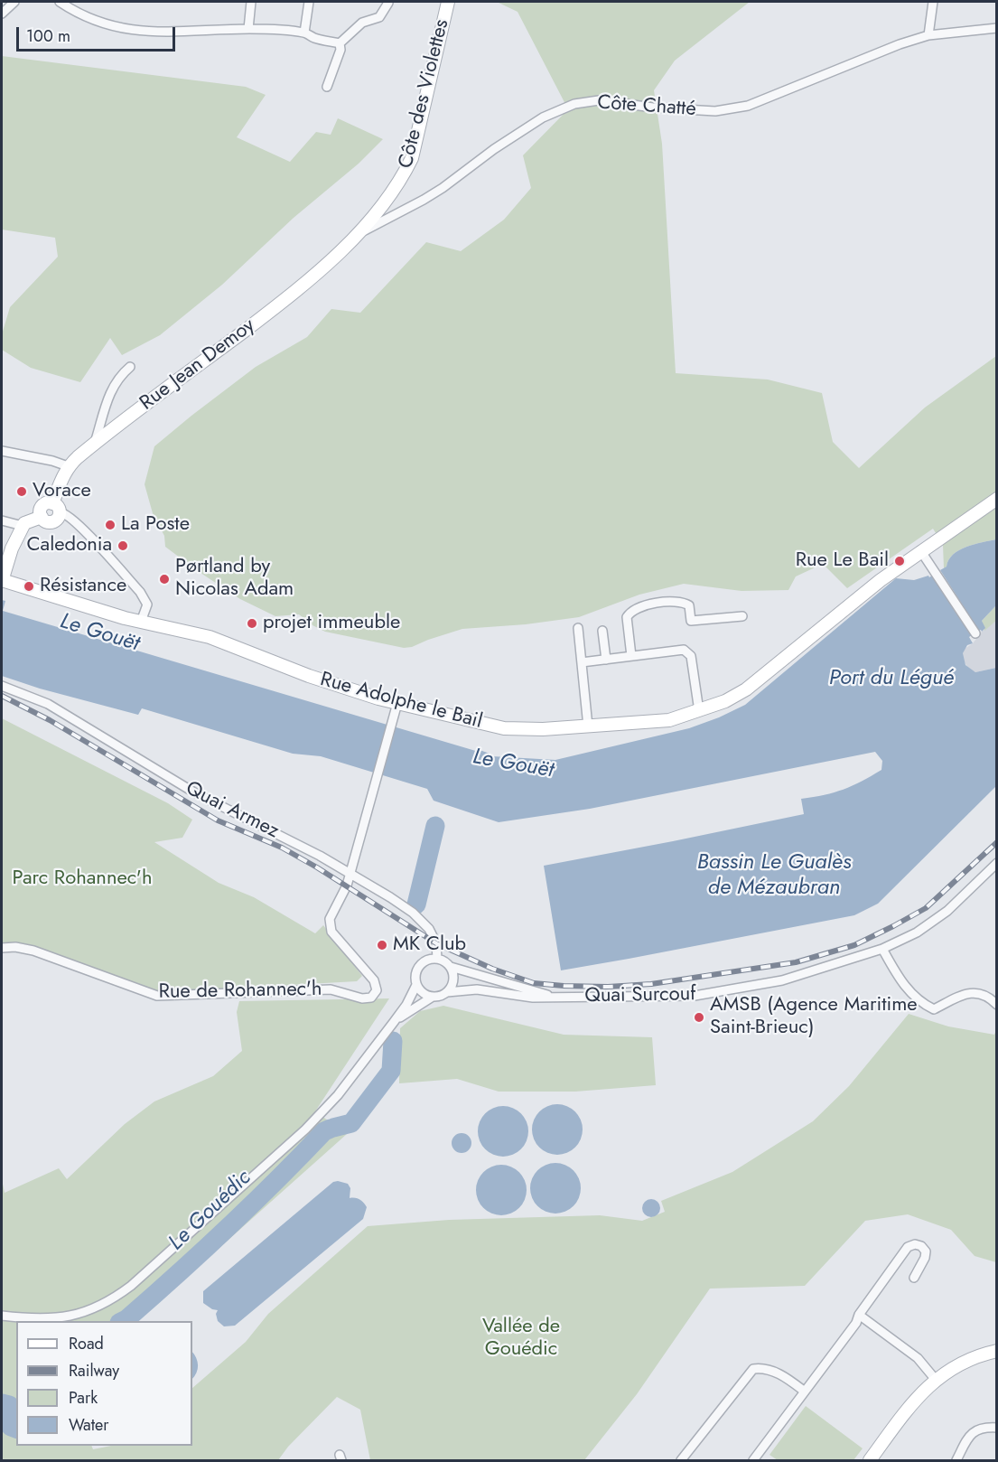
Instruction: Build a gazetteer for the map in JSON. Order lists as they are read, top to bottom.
{
  "streets": {
    "street": [
      "Côte des Violettes",
      "Côte Chatté",
      "Rue Jean Demoy",
      "Rue Adolphe le Bail",
      "Quai Armez",
      "Rue de Rohannec'h",
      "Quai Surcouf"
    ]
  },
  "crossings": [
    ["Côte des Violettes", "Côte Chatté"],
    ["Côte des Violettes", "Rue Jean Demoy"],
    ["Côte Chatté", "Rue Jean Demoy"],
    ["Quai Armez", "Rue de Rohannec'h"],
    ["Quai Armez", "Quai Surcouf"]
  ],
  "water": [
    "Le Gouët",
    "Port du Légué",
    "Bassin Le Gualès de Mézaubran",
    "Le Gouédic"
  ],
  "parks": ["Parc Rohannec'h", "Vallée de Gouédic"],
  "places": [
    "Vorace",
    "La Poste",
    "Caledonia",
    "Rue Le Bail",
    "Pørtland by Nicolas Adam",
    "Résistance",
    "projet immeuble",
    "MK Club",
    "AMSB (Agence Maritime Saint-Brieuc)"
  ],
  "legend": [
    "Road",
    "Railway",
    "Park",
    "Water"
  ],
  "scale_bar": "100 m"
}
